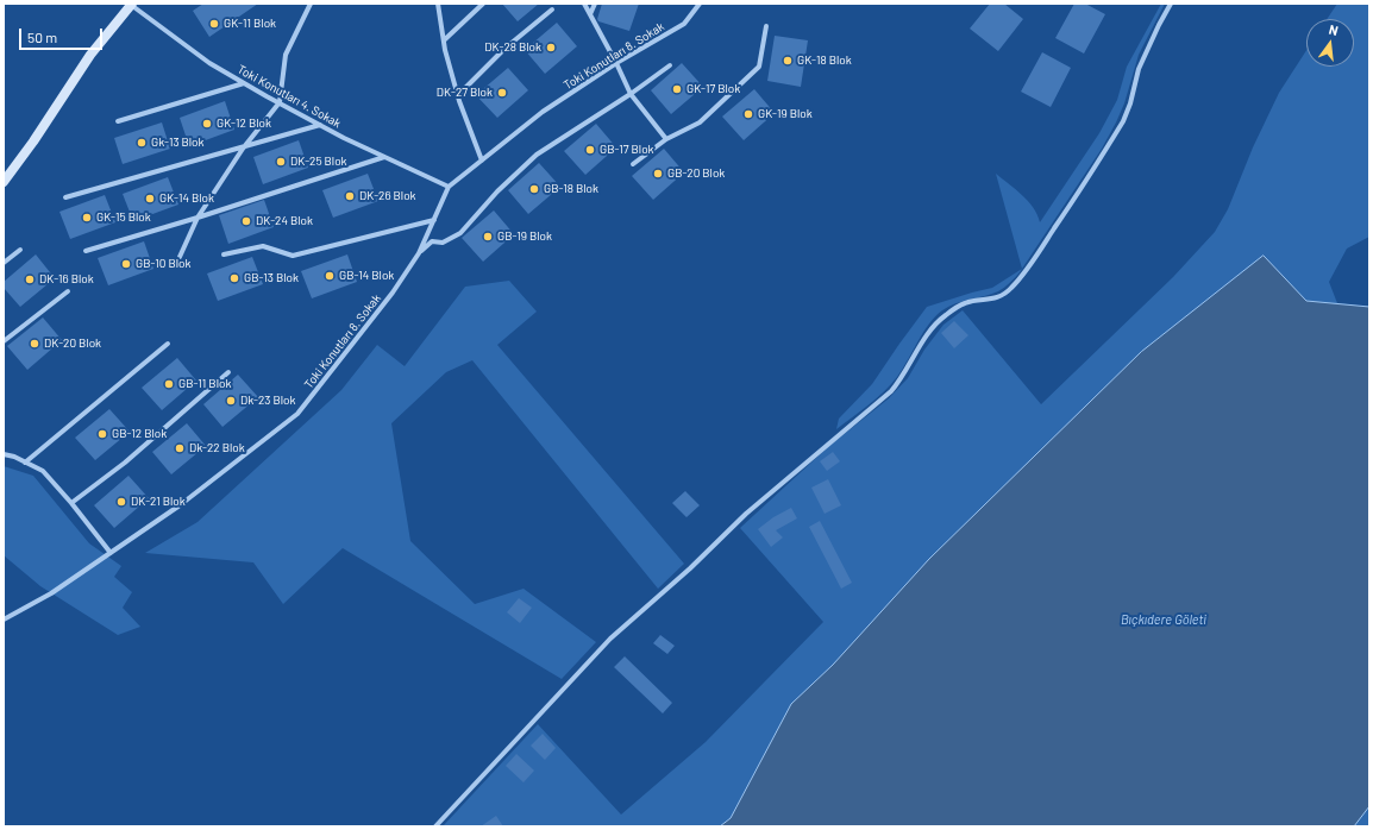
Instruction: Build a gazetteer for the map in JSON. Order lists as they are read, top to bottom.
{
  "streets": {
    "street": ["Toki Konutları 8. Sokak", "Toki Konutları 4. Sokak"]
  },
  "crossings": [
    ["Toki Konutları 8. Sokak", "Toki Konutları 4. Sokak"]
  ],
  "water": ["Bıçkıdere Göleti"],
  "places": [
    "GK-11 Blok",
    "DK-28 Blok",
    "GK-18 Blok",
    "GK-17 Blok",
    "DK-27 Blok",
    "GK-19 Blok",
    "GK-12 Blok",
    "Gk-13 Blok",
    "GB-17 Blok",
    "DK-25 Blok",
    "GB-20 Blok",
    "GB-18 Blok",
    "DK-26 Blok",
    "GK-14 Blok",
    "GK-15 Blok",
    "DK-24 Blok",
    "GB-19 Blok",
    "GB-10 Blok",
    "GB-14 Blok",
    "GB-13 Blok",
    "DK-16 Blok",
    "DK-20 Blok",
    "GB-11 Blok",
    "Dk-23 Blok",
    "GB-12 Blok",
    "Dk-22 Blok",
    "DK-21 Blok"
  ],
  "scale_bar": "50 m",
  "north": "top"
}
